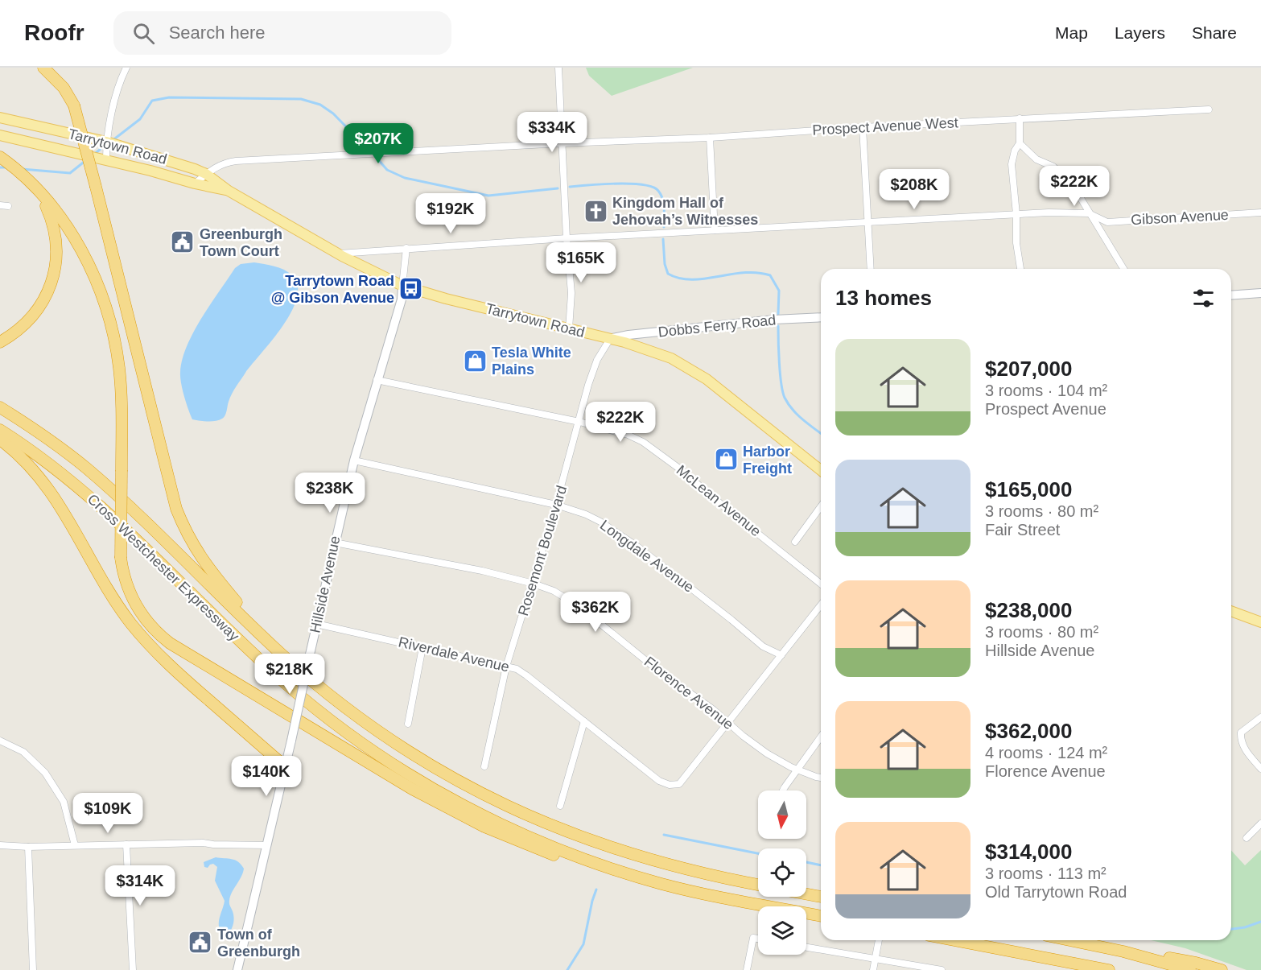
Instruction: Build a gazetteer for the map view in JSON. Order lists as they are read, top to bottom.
{
  "streets": {
    "highway": ["Cross Westchester Expressway"],
    "main road": ["Tarrytown Road", "Dobbs Ferry Road", "Hillside Avenue"],
    "street": [
      "Prospect Avenue West",
      "Gibson Avenue",
      "McLean Avenue",
      "Rosemont Boulevard",
      "Longdale Avenue",
      "Riverdale Avenue",
      "Florence Avenue"
    ]
  },
  "crossings": [
    ["Prospect Avenue West", "Tarrytown Road"],
    ["Tarrytown Road", "Gibson Avenue"],
    ["Tarrytown Road", "Dobbs Ferry Road"],
    ["Tarrytown Road", "Rosemont Boulevard"],
    ["Tarrytown Road", "Hillside Avenue"],
    ["Dobbs Ferry Road", "Rosemont Boulevard"],
    ["McLean Avenue", "Rosemont Boulevard"],
    ["McLean Avenue", "Hillside Avenue"],
    ["Rosemont Boulevard", "Longdale Avenue"],
    ["Rosemont Boulevard", "Riverdale Avenue"],
    ["Rosemont Boulevard", "Florence Avenue"],
    ["Longdale Avenue", "Hillside Avenue"],
    ["Hillside Avenue", "Riverdale Avenue"],
    ["Hillside Avenue", "Florence Avenue"],
    ["Riverdale Avenue", "Florence Avenue"]
  ],
  "places": {
    "church": ["Kingdom Hall of Jehovah’s Witnesses"],
    "public building": ["Greenburgh Town Court", "Town of Greenburgh"],
    "bus stop": ["Tarrytown Road @ Gibson Avenue"],
    "shop": ["Tesla White Plains", "Harbor Freight"]
  },
  "north": "bottom",
  "page": {
    "header": "Roofr",
    "search": "Search here",
    "nav": ["Map", "Layers", "Share"],
    "price": [
      "$334K",
      "$207K",
      "$222K",
      "$208K",
      "$192K",
      "$165K",
      "$222K",
      "$238K",
      "$362K",
      "$218K",
      "$140K",
      "$109K",
      "$314K"
    ],
    "heading": "13 homes",
    "list": [
      {
        "name": "$207,000",
        "note": "3 rooms · 104 m² · Prospect Avenue"
      },
      {
        "name": "$165,000",
        "note": "3 rooms · 80 m² · Fair Street"
      },
      {
        "name": "$238,000",
        "note": "3 rooms · 80 m² · Hillside Avenue"
      },
      {
        "name": "$362,000",
        "note": "4 rooms · 124 m² · Florence Avenue"
      },
      {
        "name": "$314,000",
        "note": "3 rooms · 113 m² · Old Tarrytown Road"
      }
    ]
  }
}
